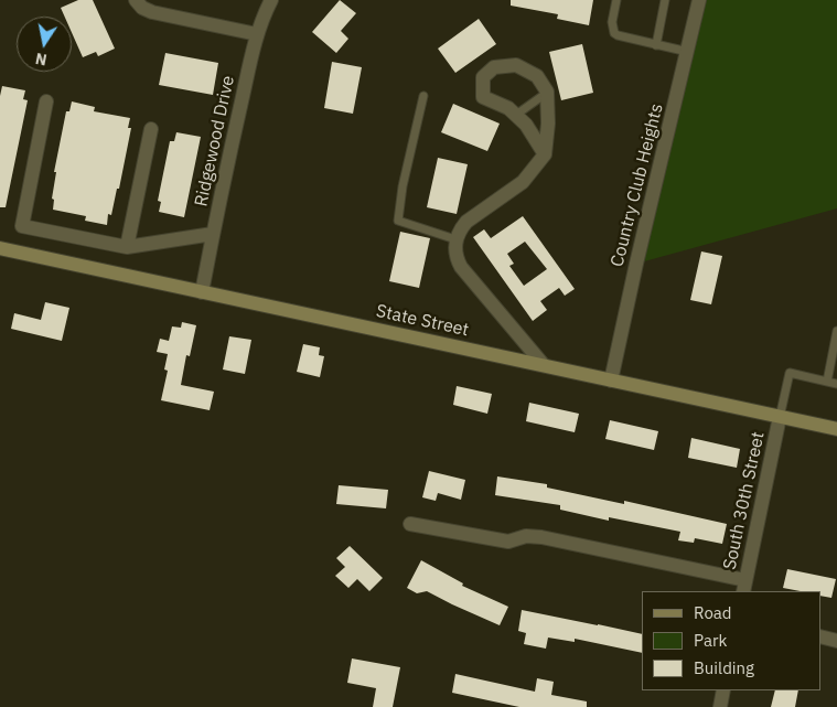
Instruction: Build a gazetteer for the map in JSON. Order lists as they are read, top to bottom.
{
  "streets": {
    "main road": ["State Street"],
    "street": ["Ridgewood Drive", "Country Club Heights", "South 30th Street"]
  },
  "crossings": [
    ["Ridgewood Drive", "State Street"],
    ["Country Club Heights", "State Street"],
    ["State Street", "South 30th Street"]
  ],
  "legend": ["Road", "Park", "Building"],
  "north": "bottom"
}
